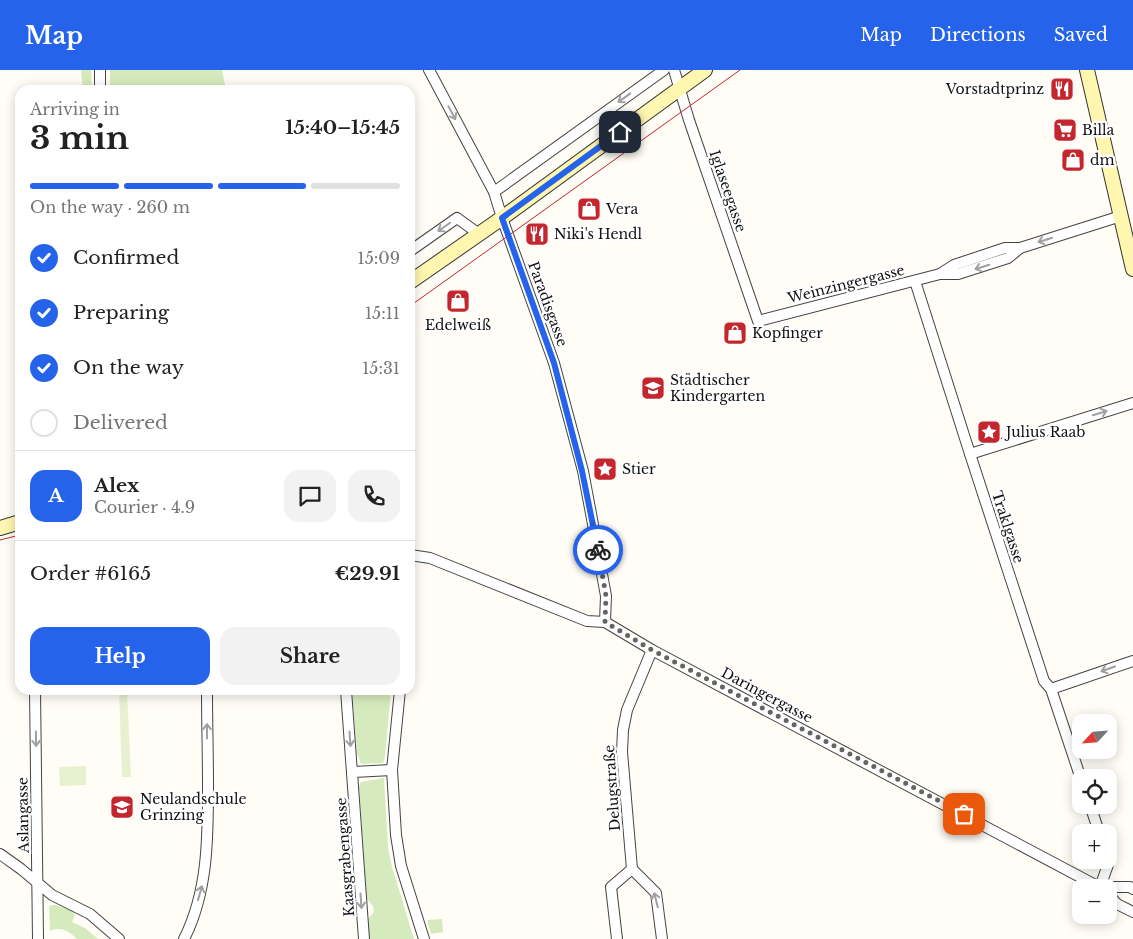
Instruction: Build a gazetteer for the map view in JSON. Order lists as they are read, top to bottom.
{
  "streets": {
    "street": [
      "Iglaseegasse",
      "Weinzingergasse",
      "Paradisgasse",
      "Traklgasse",
      "Daringergasse",
      "Delugstraße",
      "Aslangasse",
      "Kaasgrabengasse"
    ]
  },
  "crossings": [
    ["Iglaseegasse", "Weinzingergasse"],
    ["Weinzingergasse", "Traklgasse"],
    ["Paradisgasse", "Daringergasse"],
    ["Daringergasse", "Delugstraße"]
  ],
  "one_way": ["Weinzingergasse", "Aslangasse"],
  "places": {
    "restaurant": ["Vorstadtprinz", "Niki's Hendl"],
    "supermarket": ["Billa"],
    "shop": [
      "dm",
      "Vera",
      "Edelweiß",
      "Kopfinger"
    ],
    "school or university": ["Städtischer Kindergarten", "Neulandschule Grinzing"],
    "place": ["Julius Raab", "Stier"]
  },
  "north": "bottom left",
  "page": {
    "header": "Map",
    "nav": ["Map", "Directions", "Saved"],
    "heading": ["3 min", "Arriving in", "15:40–15:45"],
    "panel": [
      "Alex",
      "Courier · 4.9",
      "Order #6165",
      "€29.91"
    ],
    "bar": "On the way · 260 m",
    "list": [
      ["Confirmed", "15:09"],
      ["Preparing", "15:11"],
      ["On the way", "15:31"],
      "Delivered"
    ],
    "round": "A",
    "buttons": ["Help", "Share"],
    "map_buttons": ["+", "−"]
  }
}
